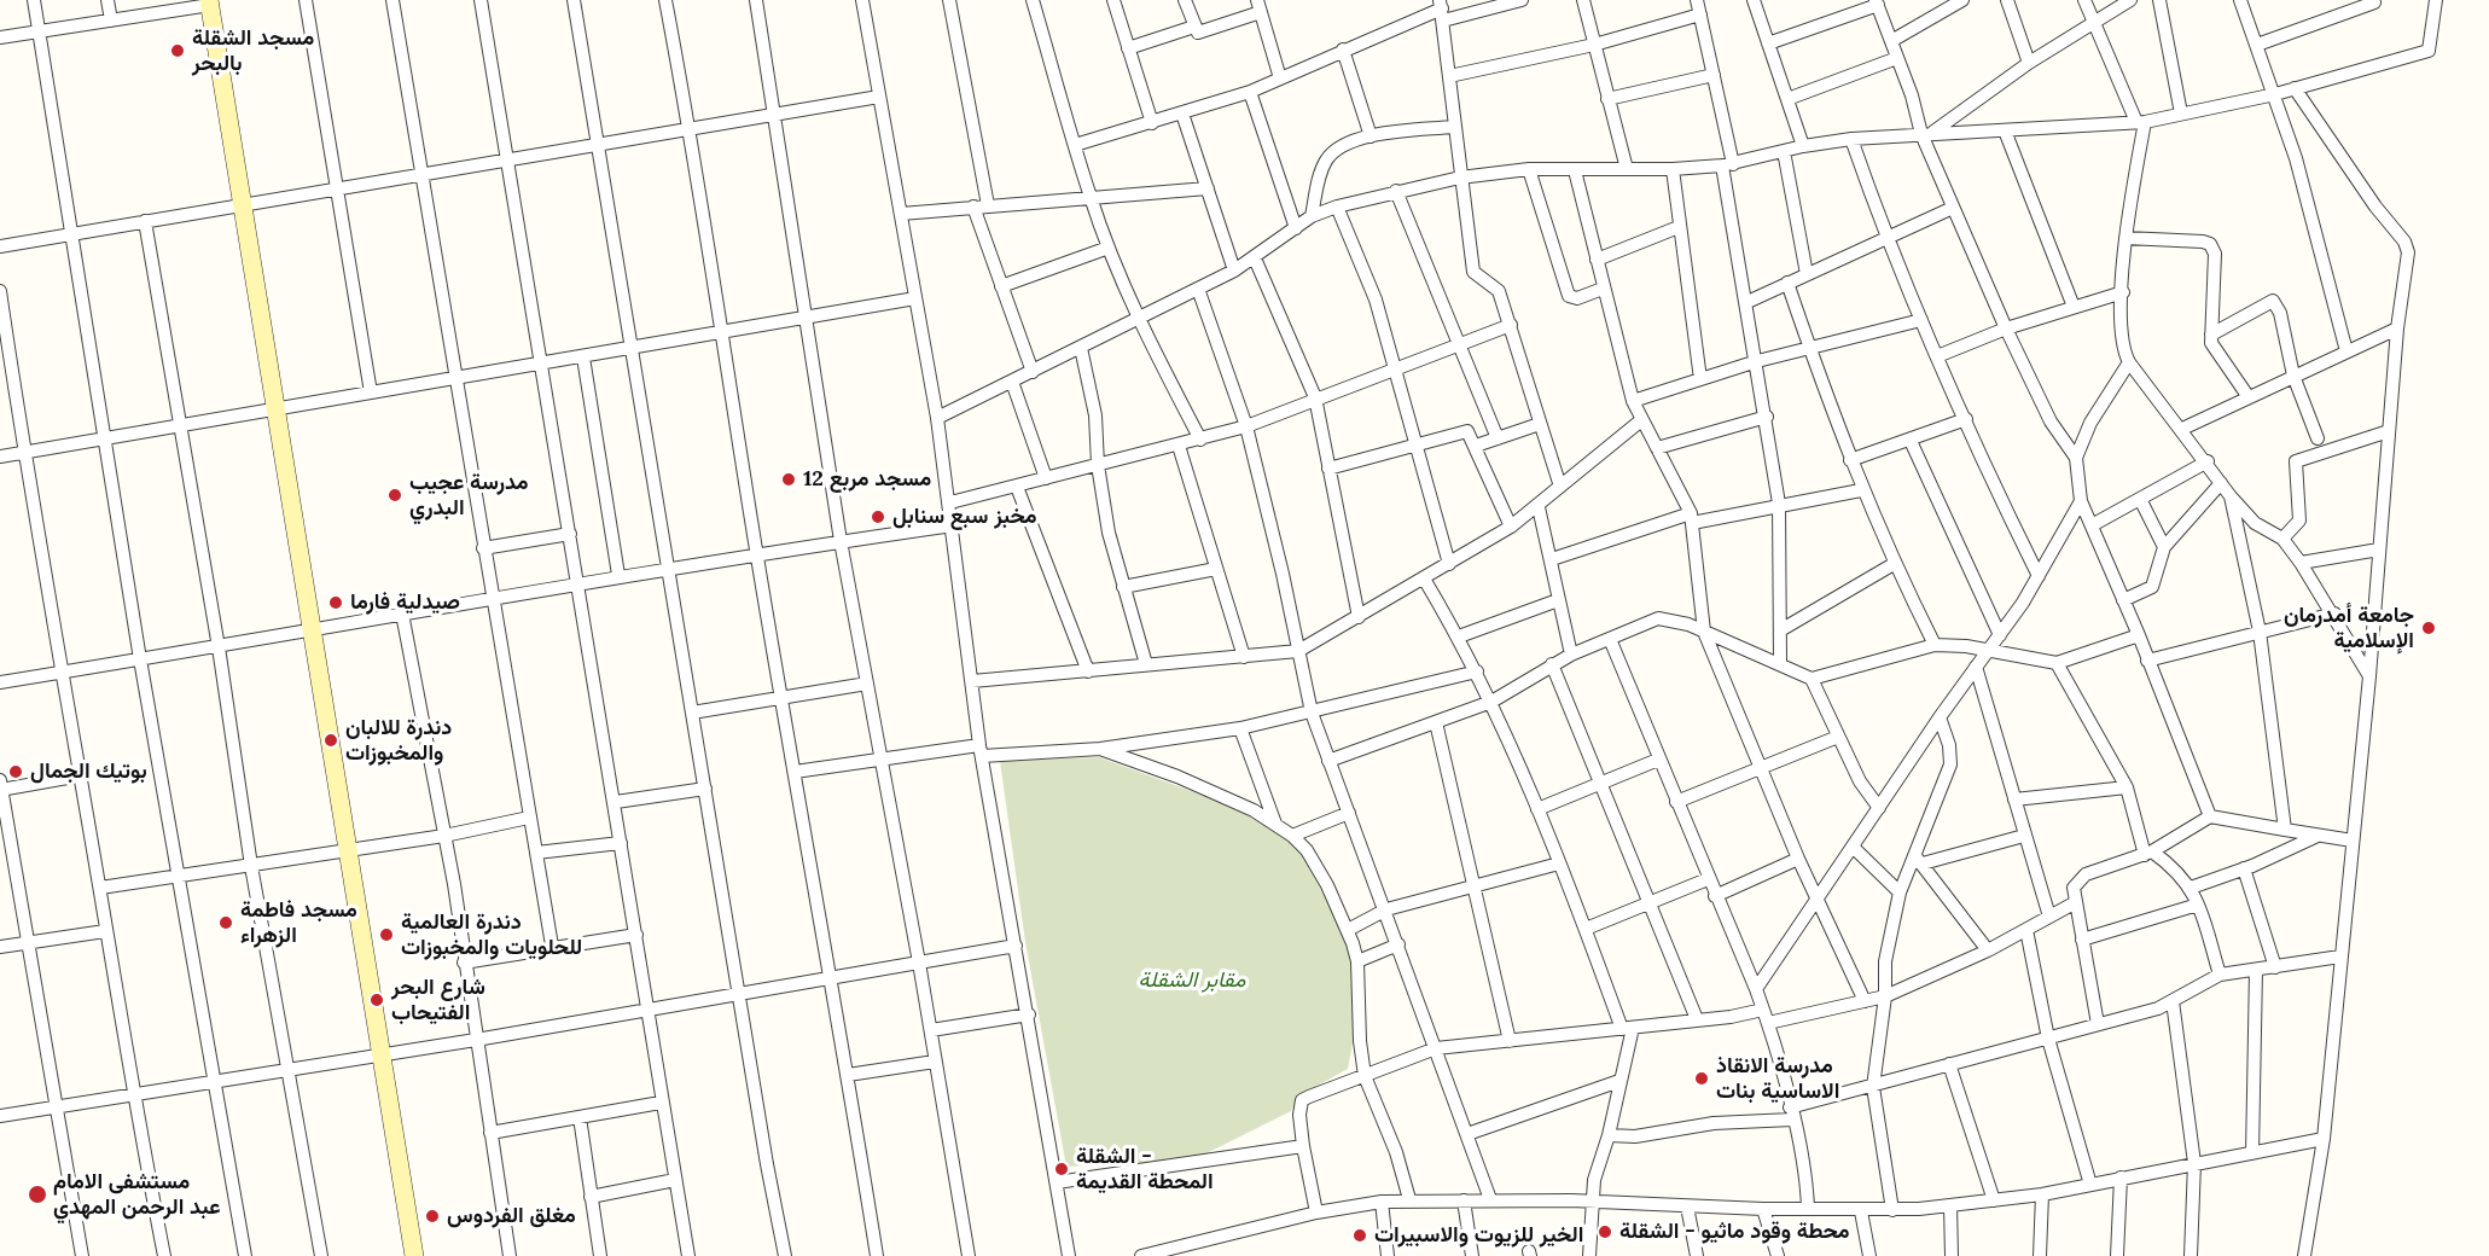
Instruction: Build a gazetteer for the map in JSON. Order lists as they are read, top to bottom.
{
  "parks": ["مقابر الشقلة"],
  "places": [
    "مسجد الشقلة بالبحر",
    "مسجد مربع 12",
    "مدرسة عجيب البدري",
    "مخبز سبع سنابل",
    "صيدلية فارما",
    "جامعة أمدرمان الإسلامية",
    "دندرة للالبان والمخبوزات",
    "بوتيك الجمال",
    "مسجد فاطمة الزهراء",
    "دندرة العالمية للحلويات والمخبوزات",
    "شارع البحر الفتيحاب",
    "مدرسة الانقاذ الاساسية بنات",
    "الشقلة - المحطة القديمة",
    "مستشفى الامام عبد الرحمن المهدي",
    "مغلق الفردوس",
    "محطة وقود ماثيو - الشقلة",
    "الخير للزيوت والاسبيرات"
  ]
}
